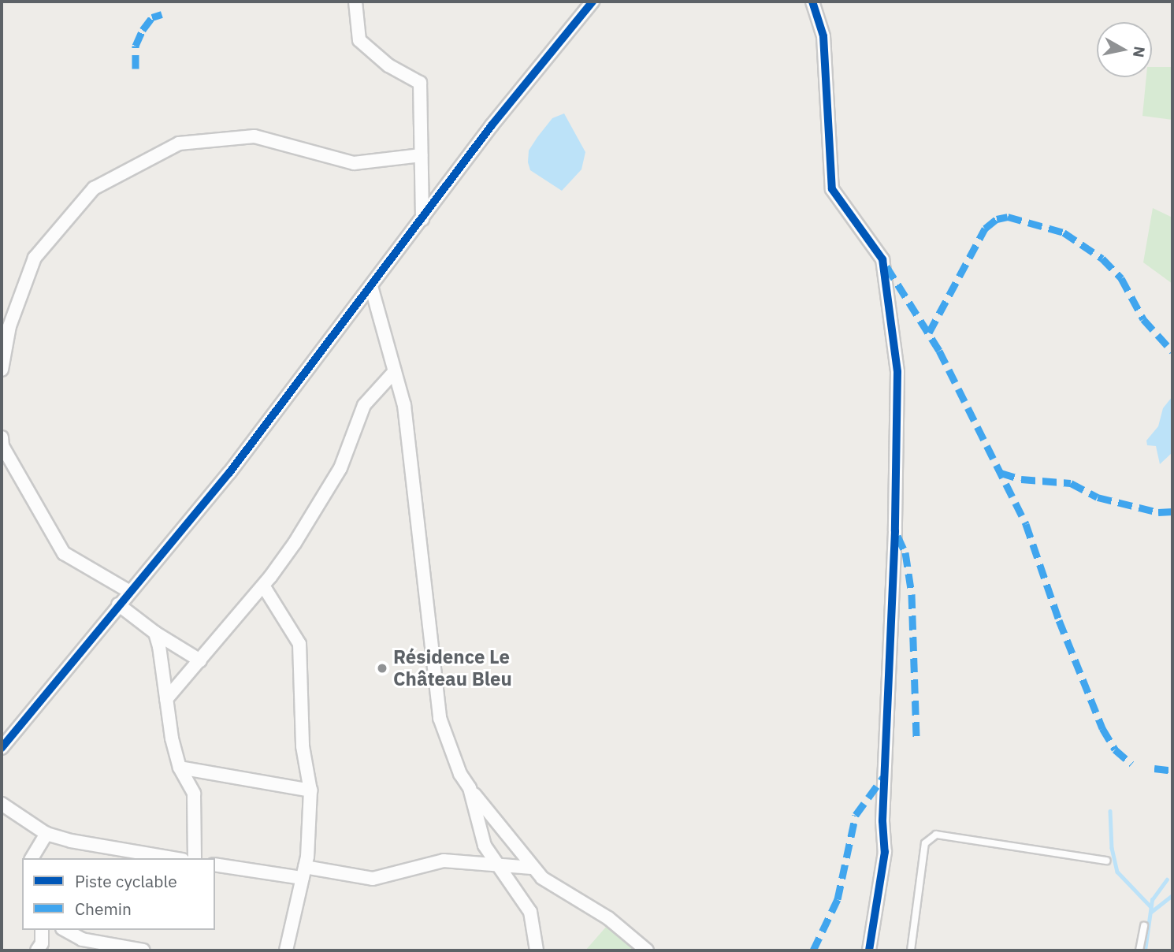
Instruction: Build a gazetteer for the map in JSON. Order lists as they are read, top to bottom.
{
  "places": ["Résidence Le Château Bleu"],
  "legend": ["Piste cyclable", "Chemin"],
  "north": "right"
}
